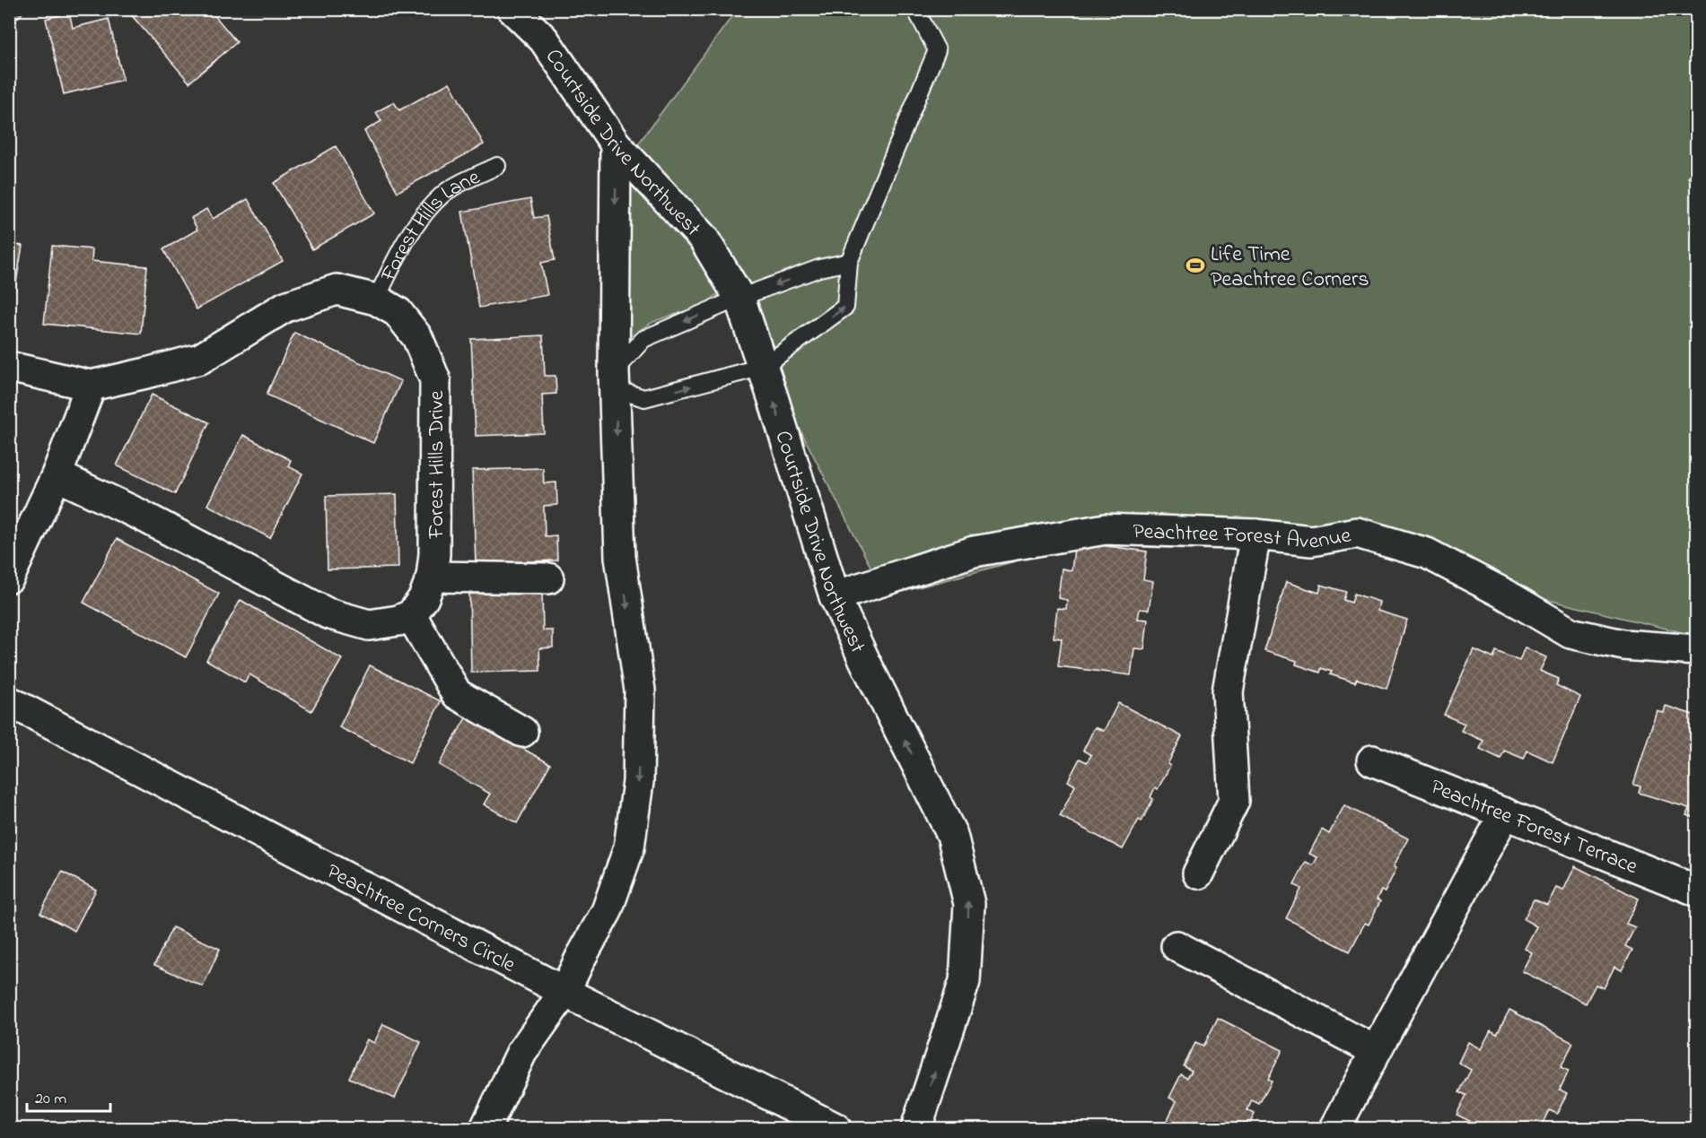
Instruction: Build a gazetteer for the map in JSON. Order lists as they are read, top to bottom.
{
  "streets": {
    "street": [
      "Courtside Drive Northwest",
      "Forest Hills Drive",
      "Peachtree Forest Avenue",
      "Peachtree Forest Terrace",
      "Peachtree Corners Circle"
    ],
    "lane": ["Forest Hills Lane"]
  },
  "crossings": [
    ["Courtside Drive Northwest", "Peachtree Forest Avenue"],
    ["Forest Hills Lane", "Forest Hills Drive"]
  ],
  "places": {
    "sports": ["Life Time Peachtree Corners"]
  },
  "scale_bar": "20 m"
}
